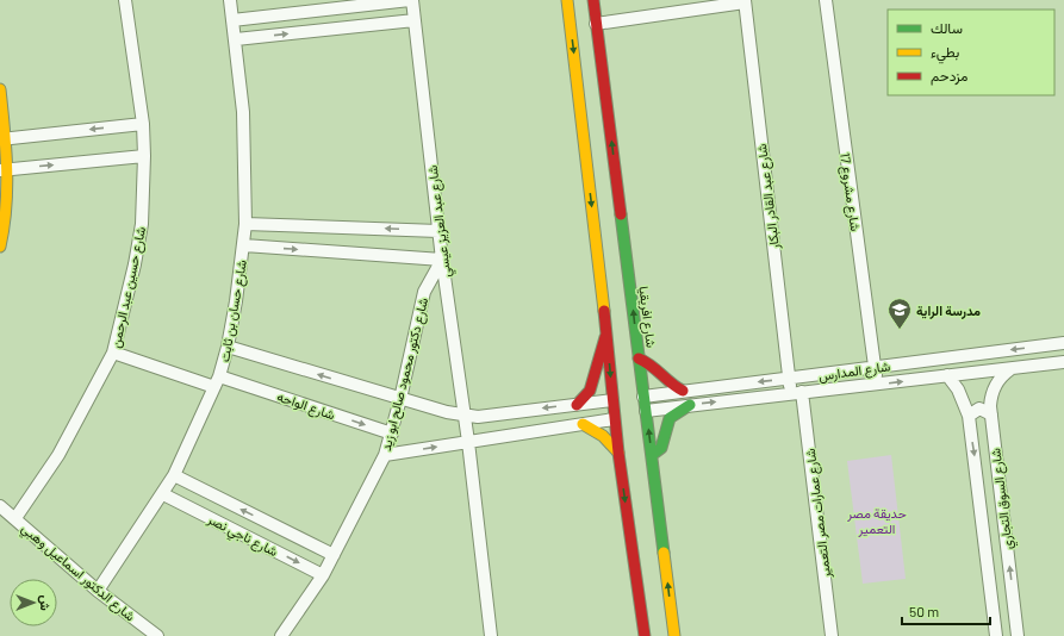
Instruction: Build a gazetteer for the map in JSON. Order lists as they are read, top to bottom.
{
  "streets": {
    "main road": ["شارع افريقيا"],
    "street": [
      "شارع مشروع 17",
      "شارع عبد القادر البكار",
      "شارع عبد العزيز عيسي",
      "شارع حسين عبد الرحمن",
      "شارع حسان بن ثابت",
      "شارع المدارس",
      "شارع دكتور محمود صالح ابو زيد",
      "شارع الواحه",
      "شارع السوق التجاري",
      "شارع عمارات مصر التعمير",
      "شارع ناجي نصر",
      "شارع الدكتور اسماعيل وهبي"
    ]
  },
  "crossings": [
    ["شارع مشروع 17", "شارع المدارس"],
    ["شارع عبد القادر البكار", "شارع المدارس"],
    ["شارع عبد القادر البكار", "شارع عمارات مصر التعمير"],
    ["شارع عبد العزيز عيسي", "شارع دكتور محمود صالح ابو زيد"],
    ["شارع حسين عبد الرحمن", "شارع الواحه"],
    ["شارع حسين عبد الرحمن", "شارع الدكتور اسماعيل وهبي"],
    ["شارع حسان بن ثابت", "شارع الواحه"],
    ["شارع حسان بن ثابت", "شارع ناجي نصر"],
    ["شارع حسان بن ثابت", "شارع الدكتور اسماعيل وهبي"],
    ["شارع افريقيا", "شارع المدارس"],
    ["شارع المدارس", "شارع السوق التجاري"],
    ["شارع المدارس", "شارع عمارات مصر التعمير"],
    ["شارع دكتور محمود صالح ابو زيد", "شارع الواحه"],
    ["شارع دكتور محمود صالح ابو زيد", "شارع ناجي نصر"]
  ],
  "parks": ["حديقة مصر التعمير"],
  "places": {
    "school or university": ["مدرسة الراية"]
  },
  "legend": ["سالك", "بطيء", "مزدحم"],
  "scale_bar": "50 m",
  "north": "right"
}
